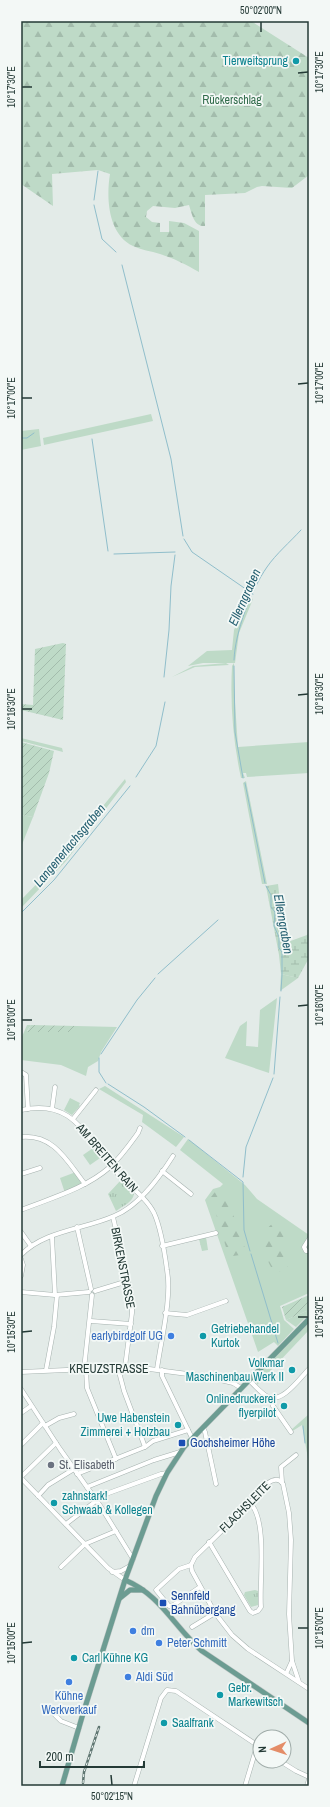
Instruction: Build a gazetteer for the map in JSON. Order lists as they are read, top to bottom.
{
  "streets": {
    "street": [
      "AM BREITEN RAIN",
      "BIRKENSTRASSE",
      "KREUZSTRASSE",
      "FLACHSLEITE"
    ]
  },
  "crossings": [
    ["AM BREITEN RAIN", "KREUZSTRASSE"],
    ["BIRKENSTRASSE", "KREUZSTRASSE"]
  ],
  "water": ["Ellerngraben", "Langenerlachsgraben"],
  "parks": ["Rückerschlag"],
  "places": {
    "other": [
      "Tierweitsprung",
      "earlybirdgolf UG",
      "Getriebehandel Kurtok",
      "Volkmar Maschinenbau Werk II",
      "Onlinedruckerei flyerpilot",
      "Uwe Habenstein Zimmerei + Holzbau",
      "St. Elisabeth",
      "zahnstark! Schwaab & Kollegen",
      "dm",
      "Peter Schmitt",
      "Carl Kühne KG",
      "Aldi Süd",
      "Kühne Werkverkauf",
      "Gebr. Markewitsch",
      "Saalfrank"
    ],
    "transit": ["Gochsheimer Höhe", "Sennfeld Bahnübergang"]
  },
  "scale_bar": "200 m",
  "north": "left",
  "coordinates": [
    "50°02'00\"N",
    "10°17'30\"E",
    "10°17'00\"E",
    "10°16'30\"E",
    "10°16'00\"E",
    "10°15'30\"E",
    "10°15'00\"E",
    "50°02'15\"N"
  ]
}
